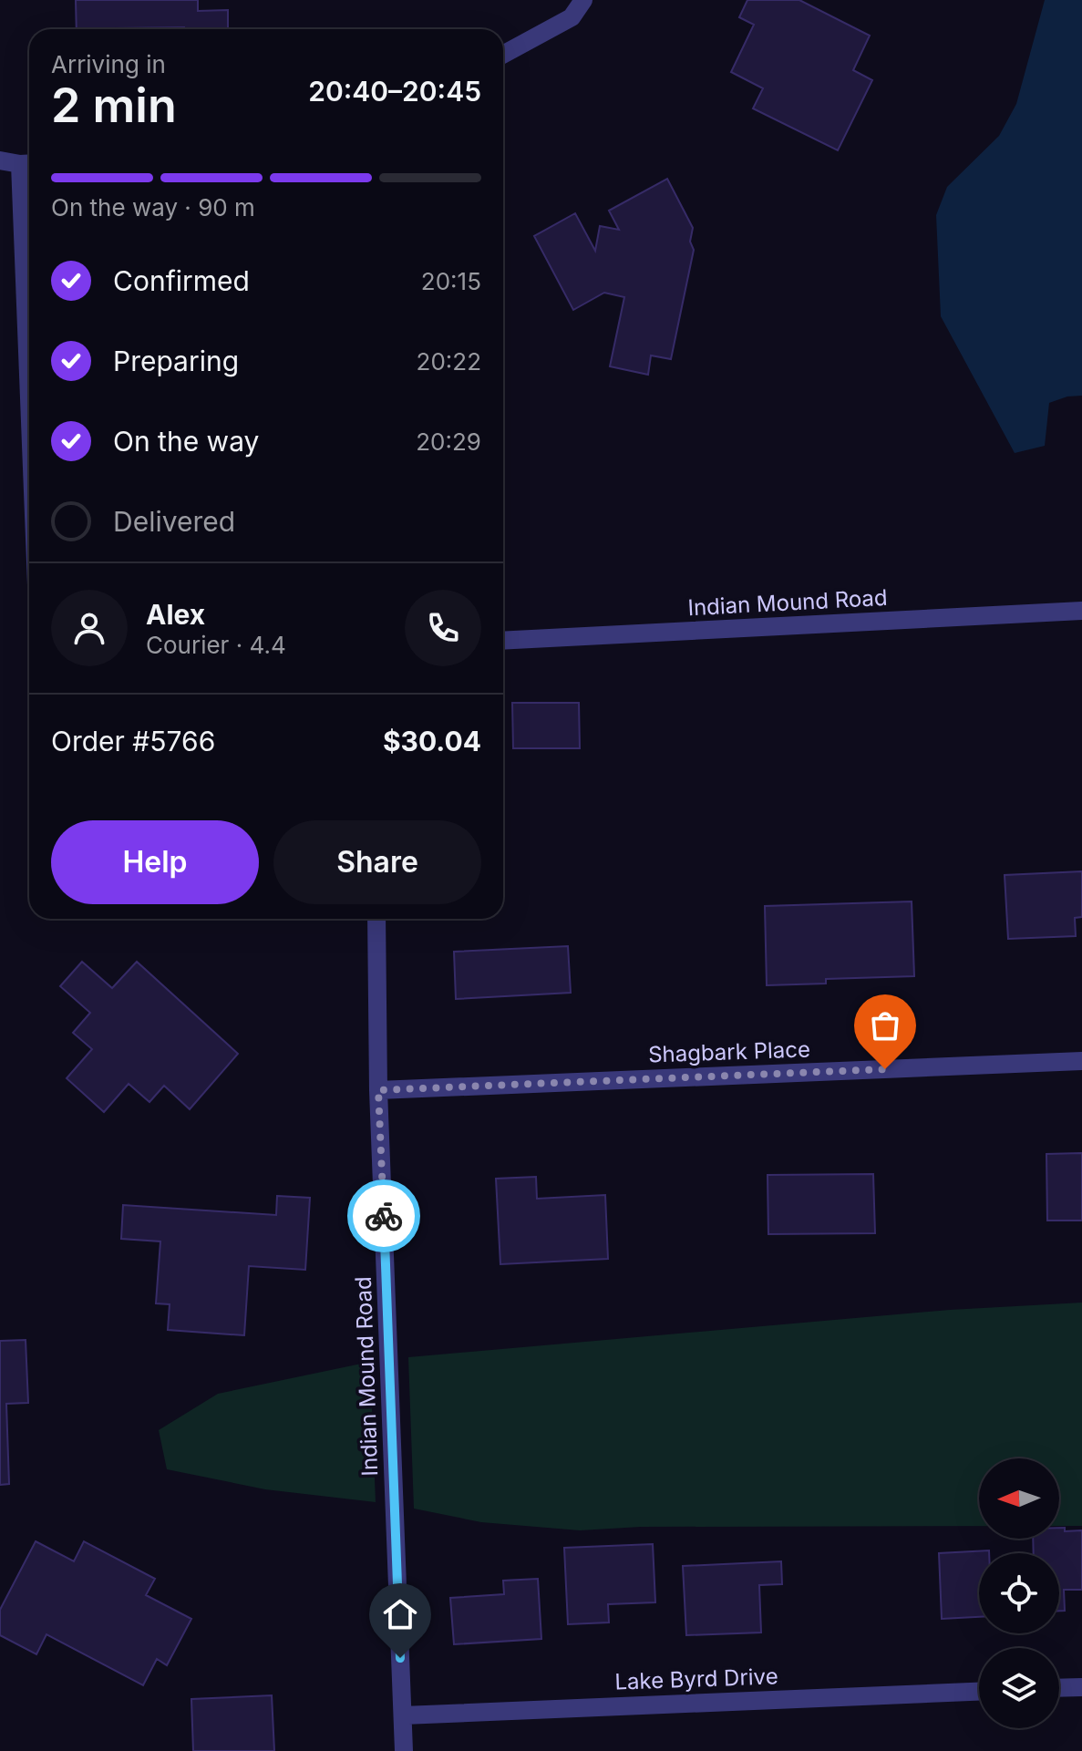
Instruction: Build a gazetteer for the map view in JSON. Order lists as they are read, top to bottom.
{
  "streets": {
    "street": ["Indian Mound Road", "Shagbark Place", "Lake Byrd Drive"]
  },
  "crossings": [
    ["Indian Mound Road", "Shagbark Place"],
    ["Indian Mound Road", "Lake Byrd Drive"]
  ],
  "north": "left",
  "page": {
    "heading": ["2 min", "Arriving in", "20:40–20:45"],
    "panel": [
      "Alex",
      "Courier · 4.4",
      "Order #5766",
      "$30.04"
    ],
    "bar": "On the way · 90 m",
    "list": [
      ["Confirmed", "20:15"],
      ["Preparing", "20:22"],
      ["On the way", "20:29"],
      "Delivered"
    ],
    "buttons": ["Help", "Share"]
  }
}
